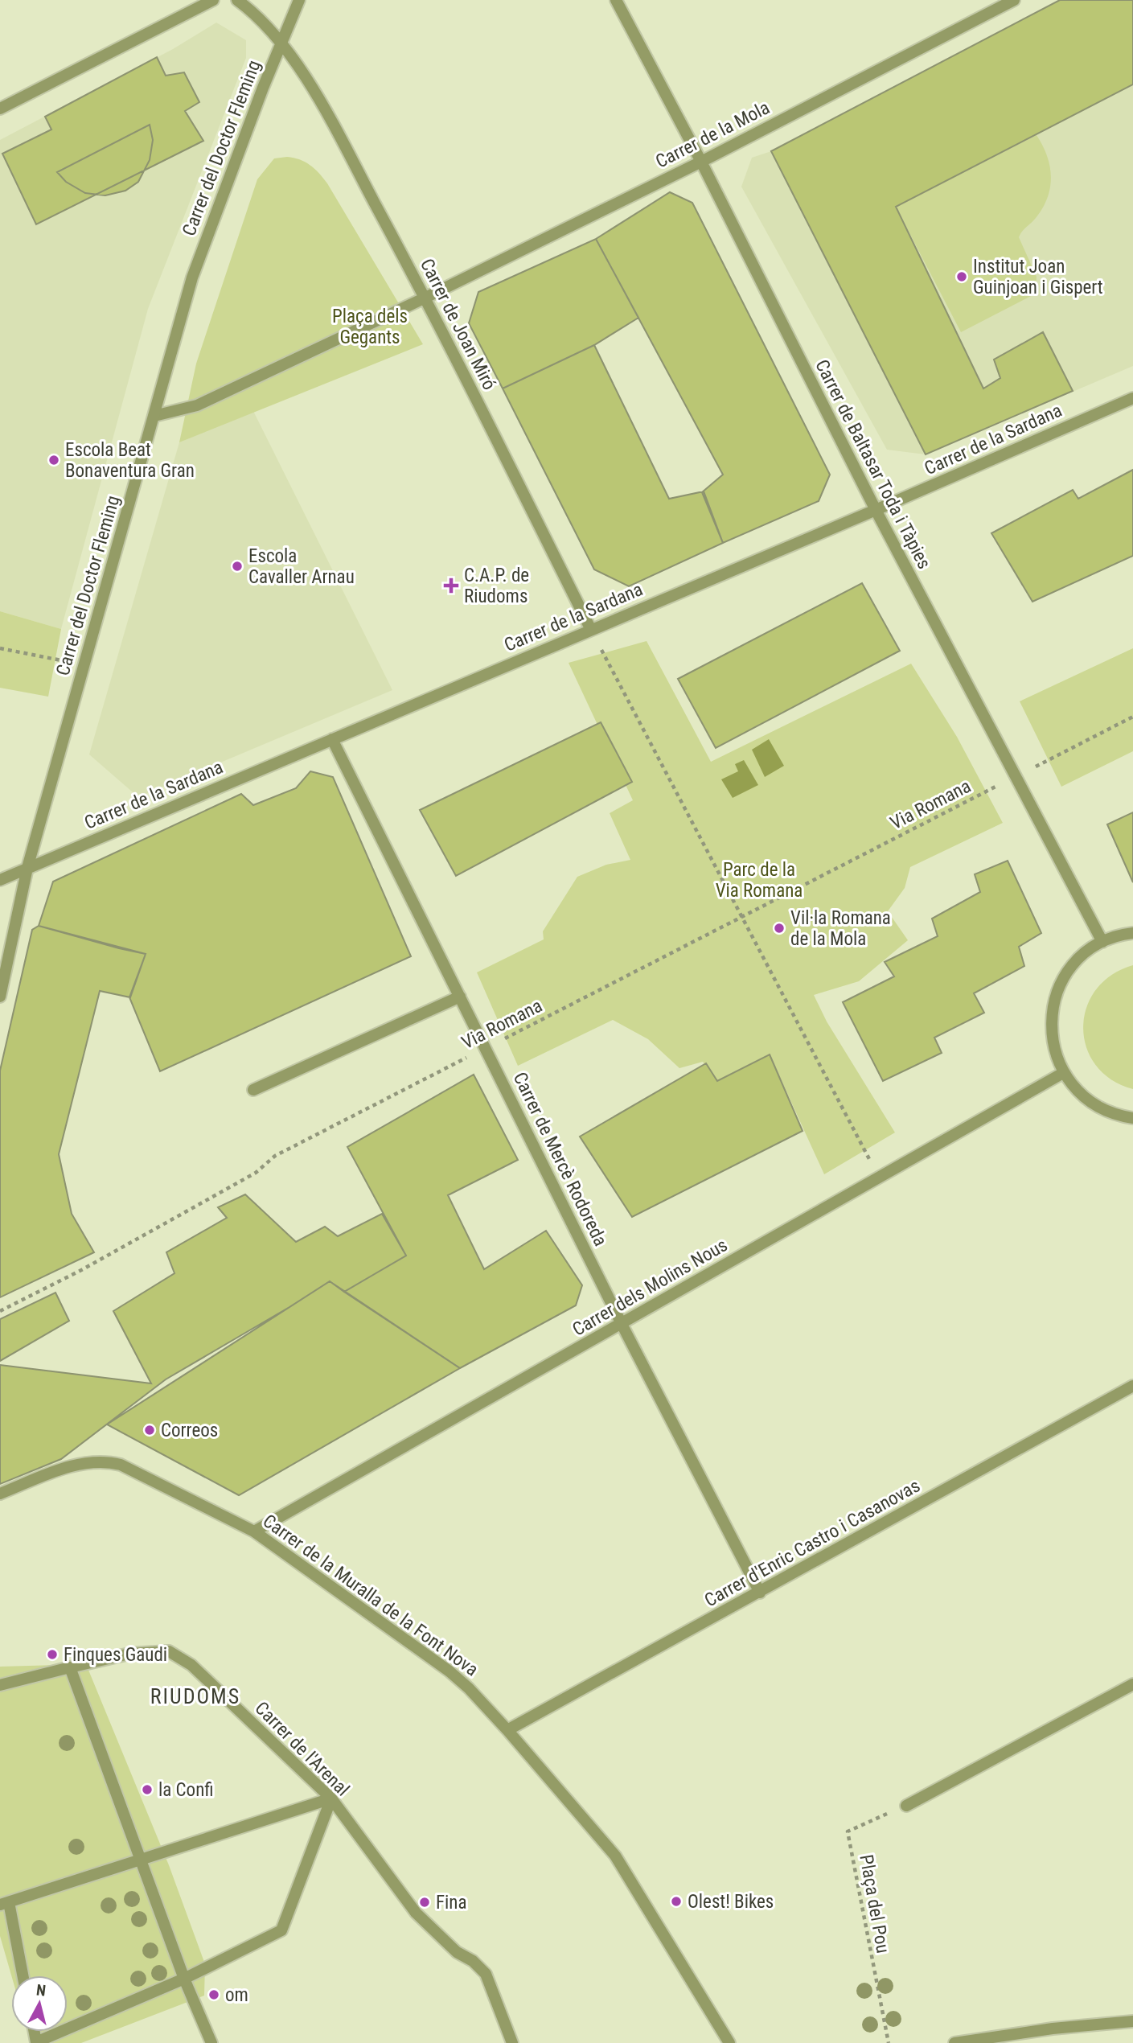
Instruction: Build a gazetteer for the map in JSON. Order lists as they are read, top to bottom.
{
  "streets": {
    "street": [
      "Carrer de la Mola",
      "Carrer del Doctor Fleming",
      "Carrer de Joan Miró",
      "Carrer de la Sardana",
      "Carrer de Baltasar Toda i Tàpies",
      "Carrer de Mercè Rodoreda",
      "Carrer dels Molins Nous",
      "Carrer d'Enric Castro i Casanovas",
      "Carrer de la Muralla de la Font Nova",
      "Carrer de l'Arenal"
    ],
    "path": ["Via Romana", "Plaça del Pou"]
  },
  "crossings": [
    ["Carrer de la Mola", "Carrer del Doctor Fleming"],
    ["Carrer de la Mola", "Carrer de Joan Miró"],
    ["Carrer de la Mola", "Carrer de Baltasar Toda i Tàpies"],
    ["Carrer del Doctor Fleming", "Carrer de Joan Miró"],
    ["Carrer del Doctor Fleming", "Carrer de la Sardana"],
    ["Carrer de Joan Miró", "Carrer de la Sardana"],
    ["Carrer de la Sardana", "Carrer de Baltasar Toda i Tàpies"],
    ["Carrer de la Sardana", "Carrer de Mercè Rodoreda"],
    ["Carrer de Baltasar Toda i Tàpies", "Via Romana"],
    ["Via Romana", "Carrer de Mercè Rodoreda"],
    ["Carrer de Mercè Rodoreda", "Carrer dels Molins Nous"],
    ["Carrer de Mercè Rodoreda", "Carrer d'Enric Castro i Casanovas"],
    ["Carrer dels Molins Nous", "Carrer de la Muralla de la Font Nova"],
    ["Carrer d'Enric Castro i Casanovas", "Carrer de la Muralla de la Font Nova"]
  ],
  "districts": ["RIUDOMS"],
  "parks": ["Plaça dels Gegants", "Parc de la Via Romana"],
  "places": {
    "other": [
      "Institut Joan Guinjoan i Gispert",
      "Escola Beat Bonaventura Gran",
      "Escola Cavaller Arnau",
      "Vil·la Romana de la Mola",
      "Correos",
      "Finques Gaudi",
      "la Confi",
      "Olest! Bikes",
      "Fina",
      "om"
    ],
    "health": ["C.A.P. de Riudoms"]
  },
  "north": "top"
}
